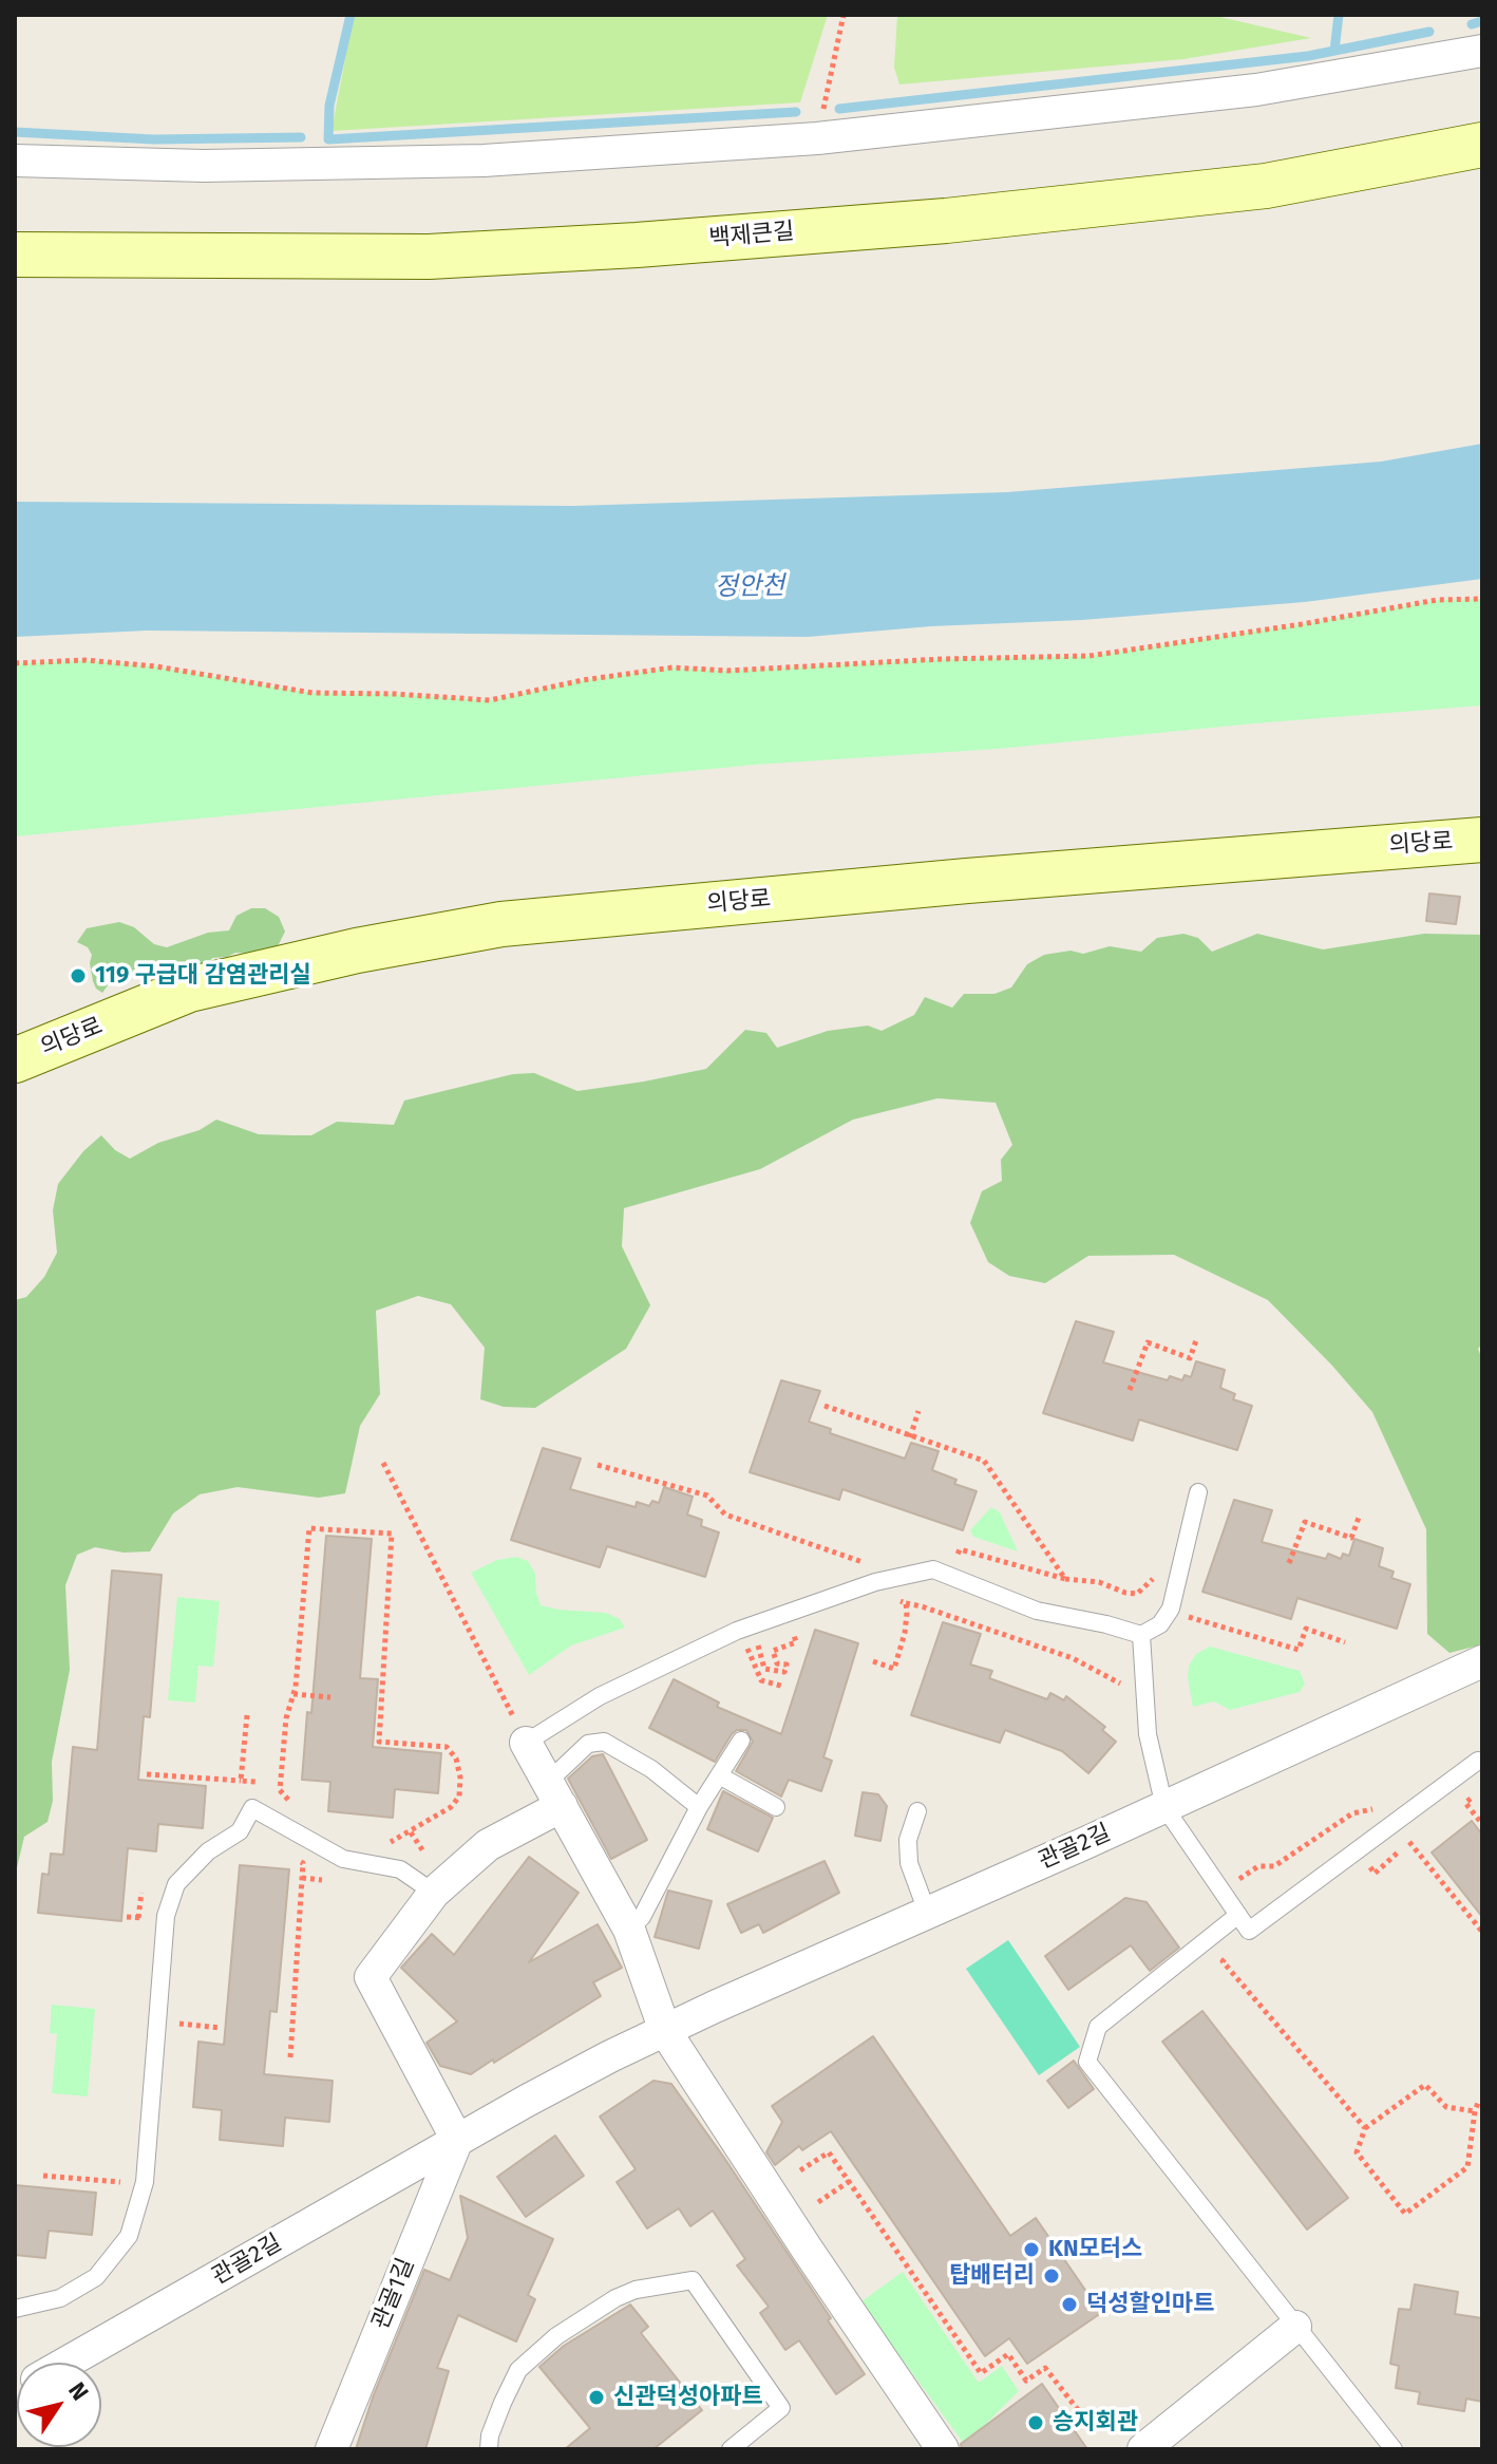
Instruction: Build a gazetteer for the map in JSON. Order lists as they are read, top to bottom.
{
  "streets": {
    "main road": ["백제큰길", "의당로"],
    "street": ["관골2길", "관골1길"]
  },
  "crossings": [
    ["관골2길", "관골1길"]
  ],
  "water": ["정안천"],
  "places": [
    "119 구급대 감염관리실",
    "KN모터스",
    "탑배터리",
    "덕성할인마트",
    "신관덕성아파트",
    "승지회관"
  ],
  "north": "top right"
}
